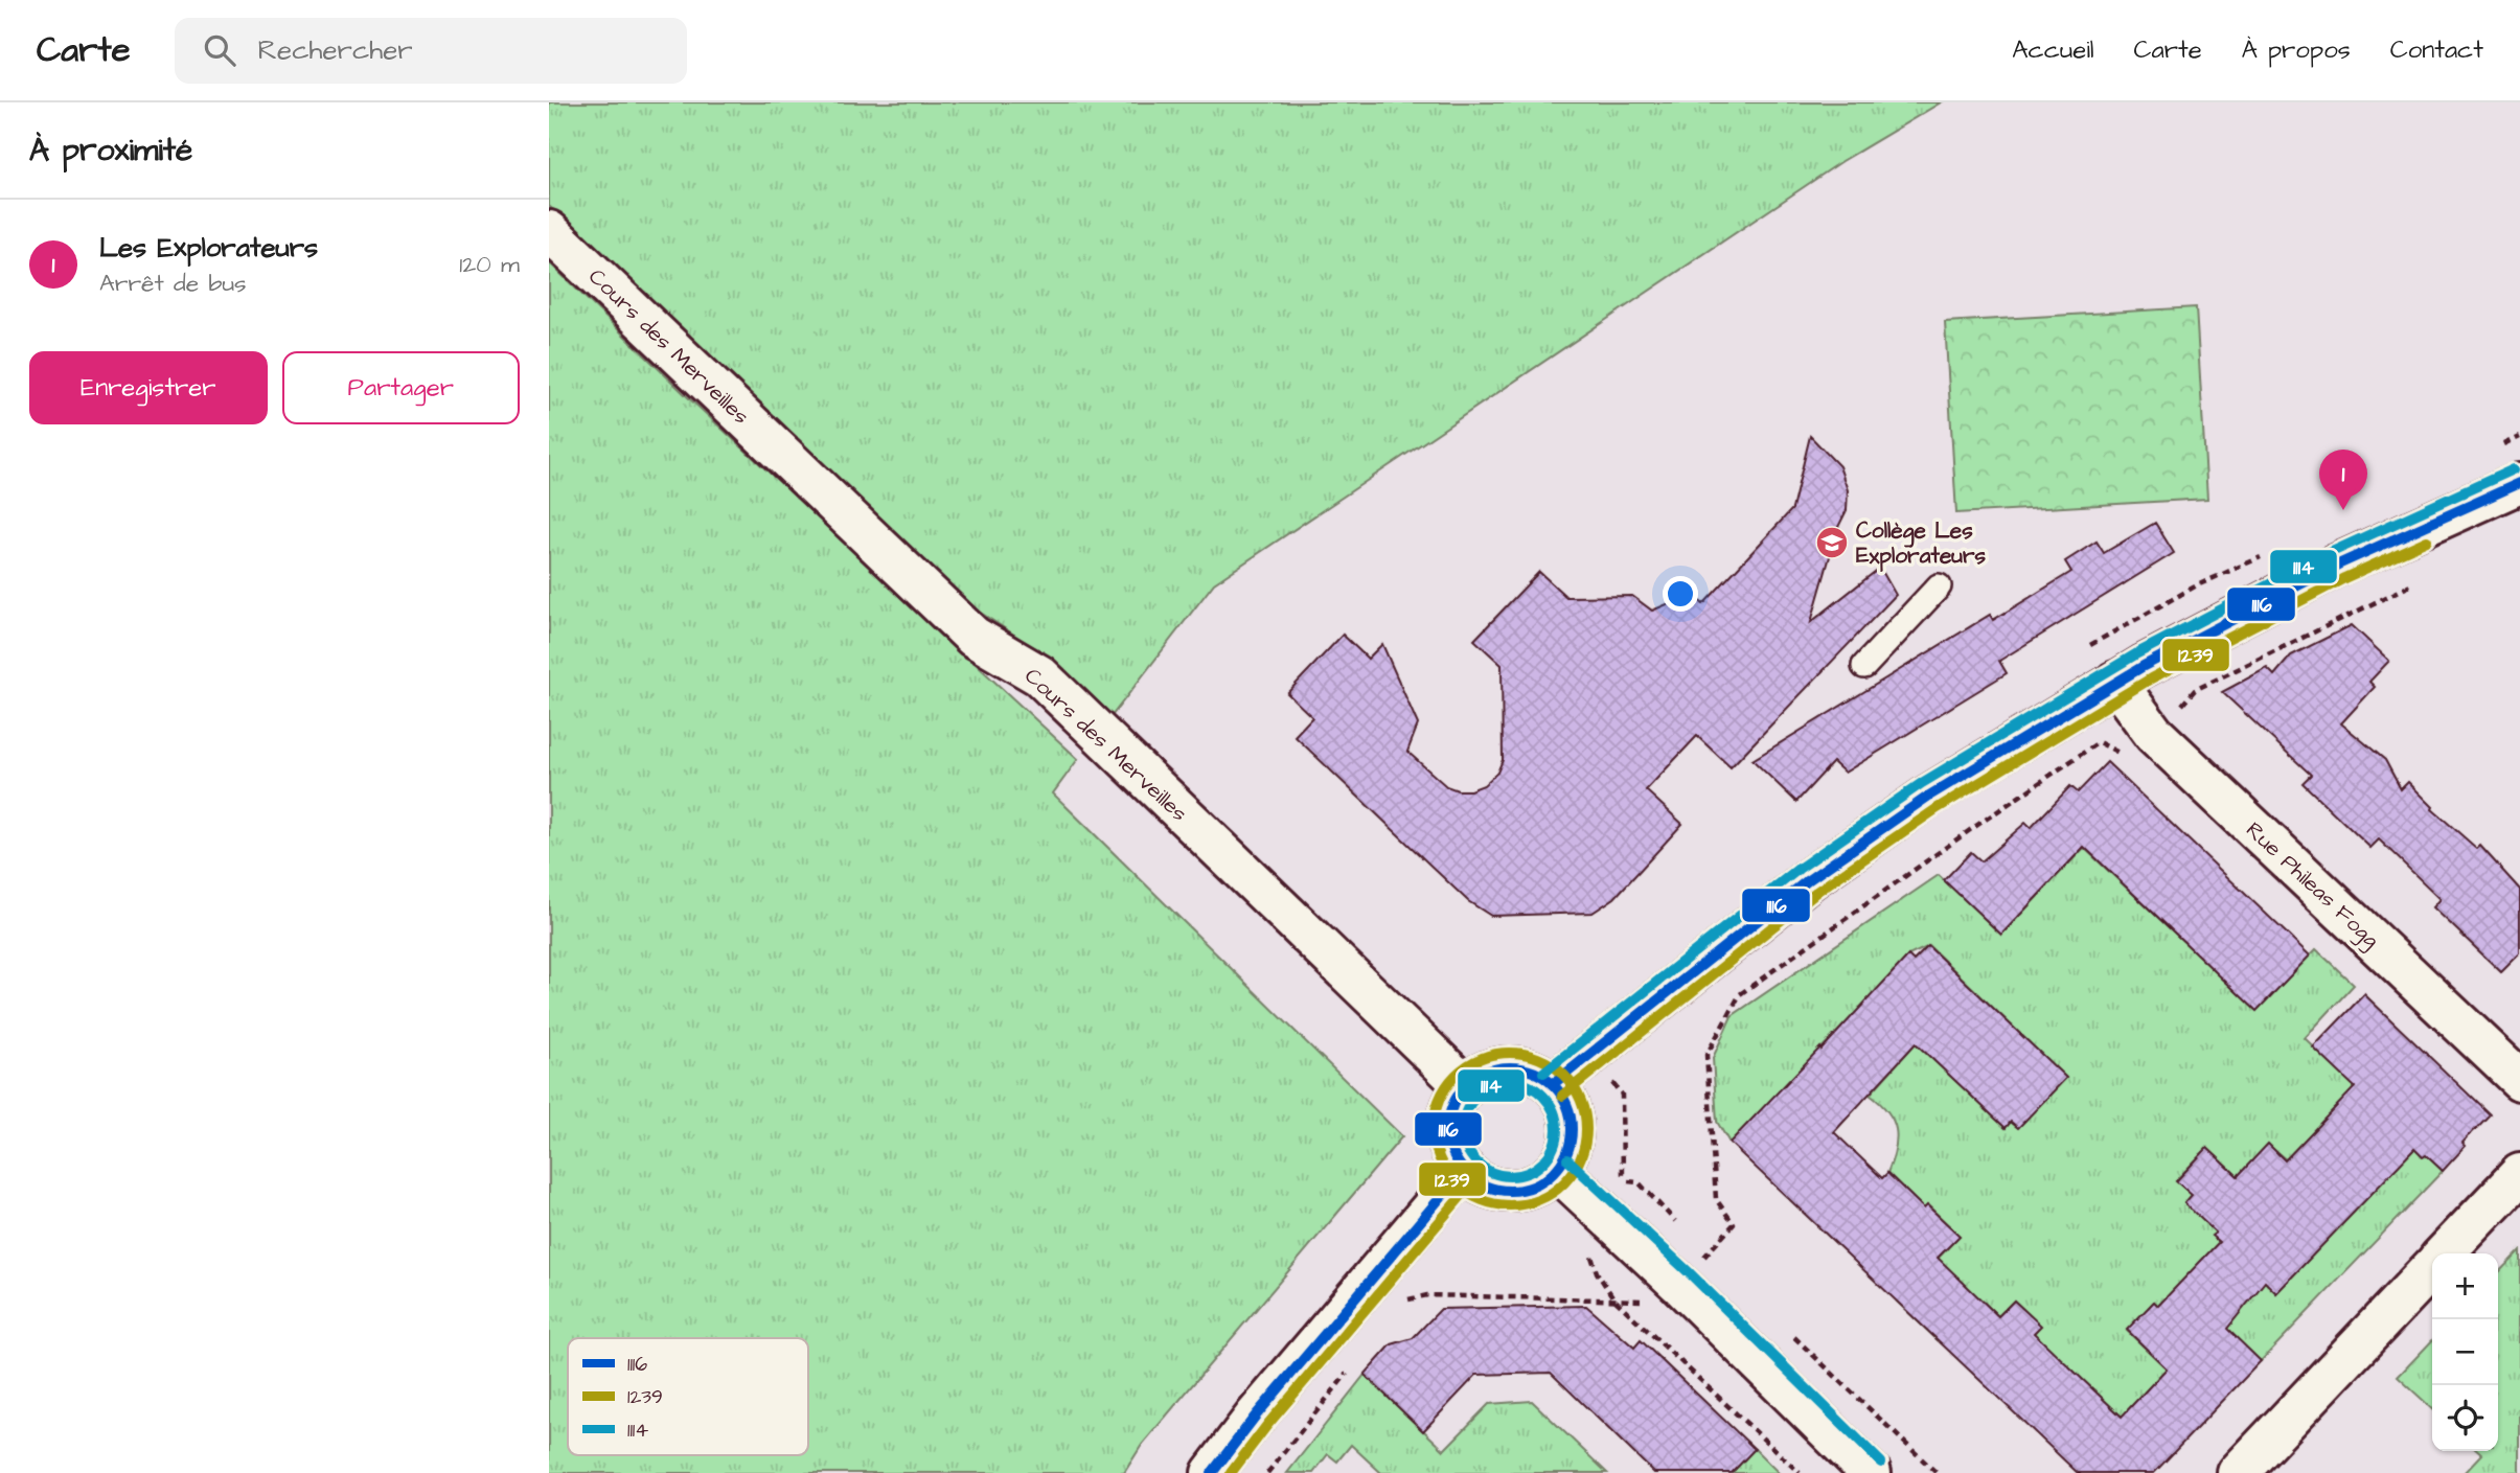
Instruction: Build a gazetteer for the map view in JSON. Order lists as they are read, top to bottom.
{
  "streets": {
    "street": ["Cours des Merveilles", "Rue Phileas Fogg"]
  },
  "places": {
    "school or university": ["Collège Les Explorateurs"]
  },
  "lines": ["transit line 1114", "transit line 1116", "transit line 1239"],
  "legend": ["1116", "1239", "1114"],
  "page": {
    "header": "Carte",
    "search": "Rechercher",
    "nav": [
      "Accueil",
      "Carte",
      "À propos",
      "Contact"
    ],
    "heading": "À proximité",
    "list": [
      {
        "mark": "1",
        "name": "Les Explorateurs",
        "note": "Arrêt de bus",
        "value": "120 m"
      }
    ],
    "buttons": ["Enregistrer", "Partager"],
    "pins": "1",
    "map_buttons": ["+", "−"]
  }
}
